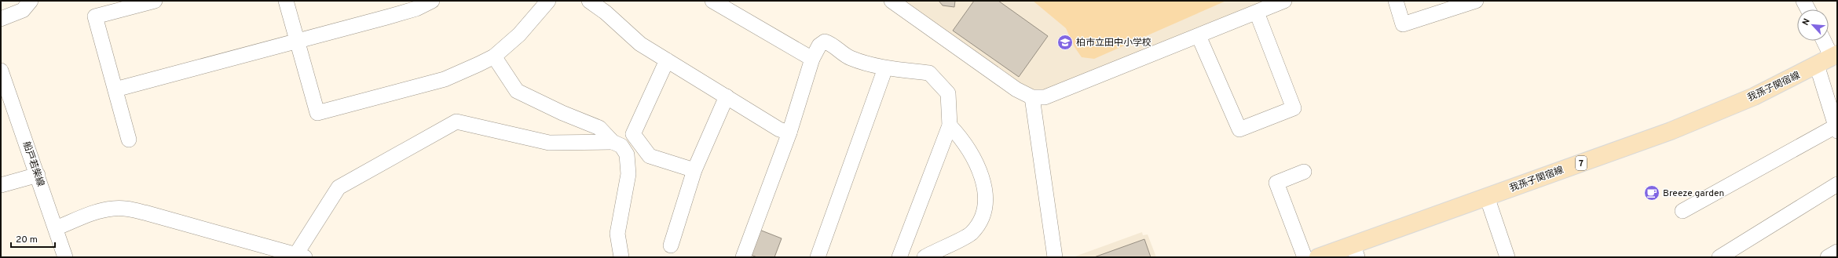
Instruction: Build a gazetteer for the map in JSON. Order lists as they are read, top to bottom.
{
  "streets": {
    "main road": ["我孫子関宿線", "7"],
    "street": ["船戸若柴線"]
  },
  "places": {
    "school or university": ["柏市立田中小学校"],
    "cafe": ["Breeze garden"]
  },
  "scale_bar": "20 m",
  "north": "top left"
}
